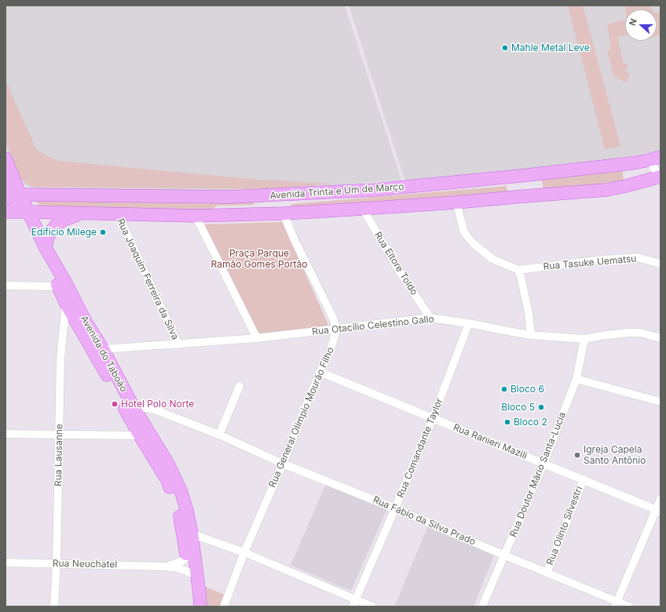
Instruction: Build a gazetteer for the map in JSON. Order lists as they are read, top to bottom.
{
  "streets": {
    "main road": ["Avenida Trinta e Um de Março", "Avenida do Taboão"],
    "street": [
      "Rua Tasuke Uematsu",
      "Rua Eltore Toldo",
      "Rua Joaquim Ferreira da Silva",
      "Rua Otacílio Celestino Gallo",
      "Rua General Olímpio Mourão Filho",
      "Rua Ranieri Mazili",
      "Rua Comandante Taylor",
      "Rua Lausanne",
      "Rua Doutor Mário Santa-Lucia",
      "Rua Fábio da Silva Prado",
      "Rua Olinto Silvestri",
      "Rua Neuchatel"
    ]
  },
  "crossings": [
    ["Avenida Trinta e Um de Março", "Rua Eltore Toldo"],
    ["Avenida Trinta e Um de Março", "Rua Joaquim Ferreira da Silva"],
    ["Avenida Trinta e Um de Março", "Avenida do Taboão"],
    ["Rua Eltore Toldo", "Rua Otacílio Celestino Gallo"],
    ["Rua Joaquim Ferreira da Silva", "Rua Otacílio Celestino Gallo"],
    ["Rua Otacílio Celestino Gallo", "Avenida do Taboão"],
    ["Rua Otacílio Celestino Gallo", "Rua General Olímpio Mourão Filho"],
    ["Rua Otacílio Celestino Gallo", "Rua Comandante Taylor"],
    ["Rua Otacílio Celestino Gallo", "Rua Doutor Mário Santa-Lucia"],
    ["Avenida do Taboão", "Rua Lausanne"],
    ["Avenida do Taboão", "Rua Fábio da Silva Prado"],
    ["Avenida do Taboão", "Rua Neuchatel"],
    ["Rua General Olímpio Mourão Filho", "Rua Ranieri Mazili"],
    ["Rua General Olímpio Mourão Filho", "Rua Fábio da Silva Prado"],
    ["Rua Ranieri Mazili", "Rua Comandante Taylor"],
    ["Rua Ranieri Mazili", "Rua Doutor Mário Santa-Lucia"],
    ["Rua Ranieri Mazili", "Rua Olinto Silvestri"],
    ["Rua Comandante Taylor", "Rua Fábio da Silva Prado"],
    ["Rua Lausanne", "Rua Neuchatel"],
    ["Rua Doutor Mário Santa-Lucia", "Rua Fábio da Silva Prado"],
    ["Rua Fábio da Silva Prado", "Rua Olinto Silvestri"]
  ],
  "parks": ["Praça Parque Ramão Gomes Portão"],
  "places": [
    "Mahle Metal Leve",
    "Edifício Milege",
    "Bloco 6",
    "Hotel Polo Norte",
    "Bloco 5",
    "Bloco 2",
    "Igreja Capela Santo Antônio"
  ],
  "north": "left"
}
